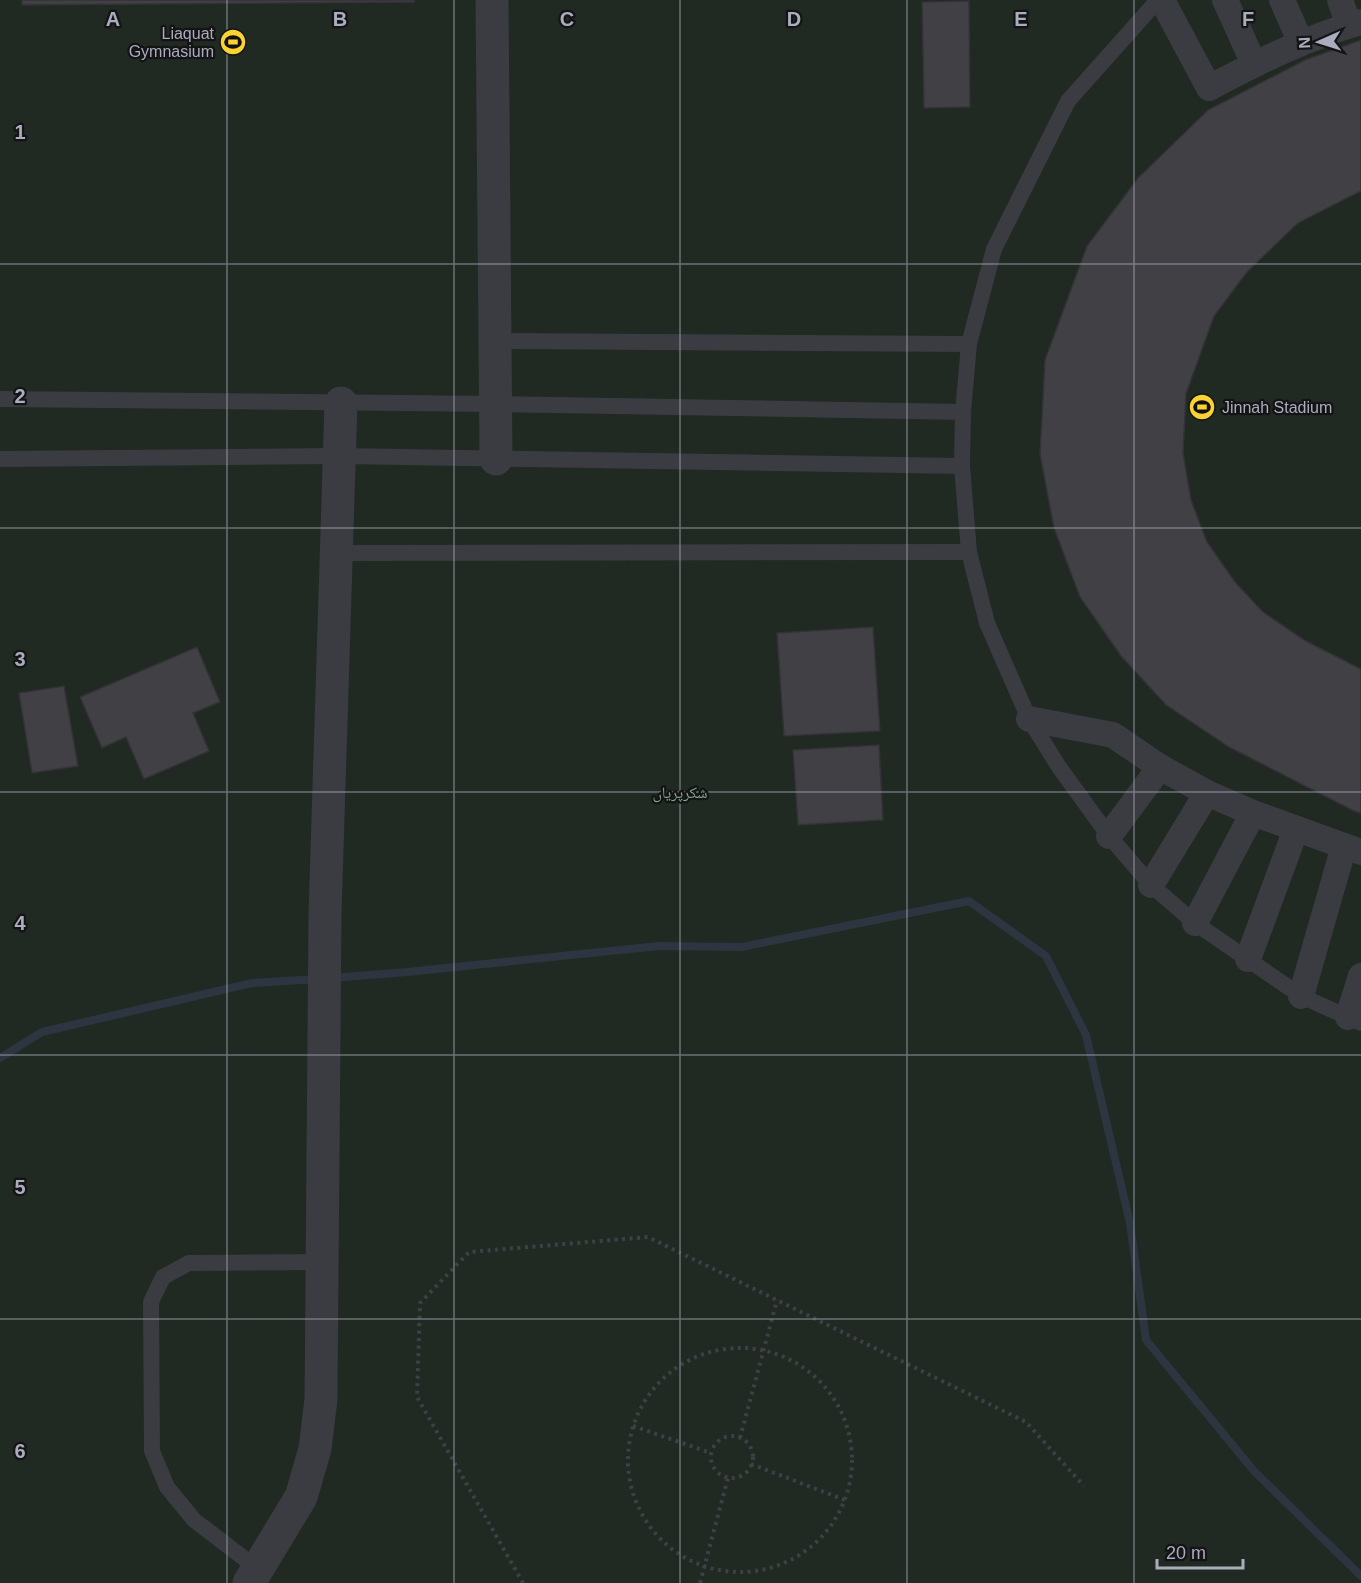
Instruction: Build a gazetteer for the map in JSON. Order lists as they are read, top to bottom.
{
  "parks": ["شکرپریاں"],
  "places": {
    "sports": ["Liaquat Gymnasium", "Jinnah Stadium"]
  },
  "scale_bar": "20 m",
  "north": "left",
  "grid": {
    "columns": [
      "A",
      "B",
      "C",
      "D",
      "E",
      "F"
    ],
    "rows": [
      "1",
      "2",
      "3",
      "4",
      "5",
      "6"
    ]
  }
}
